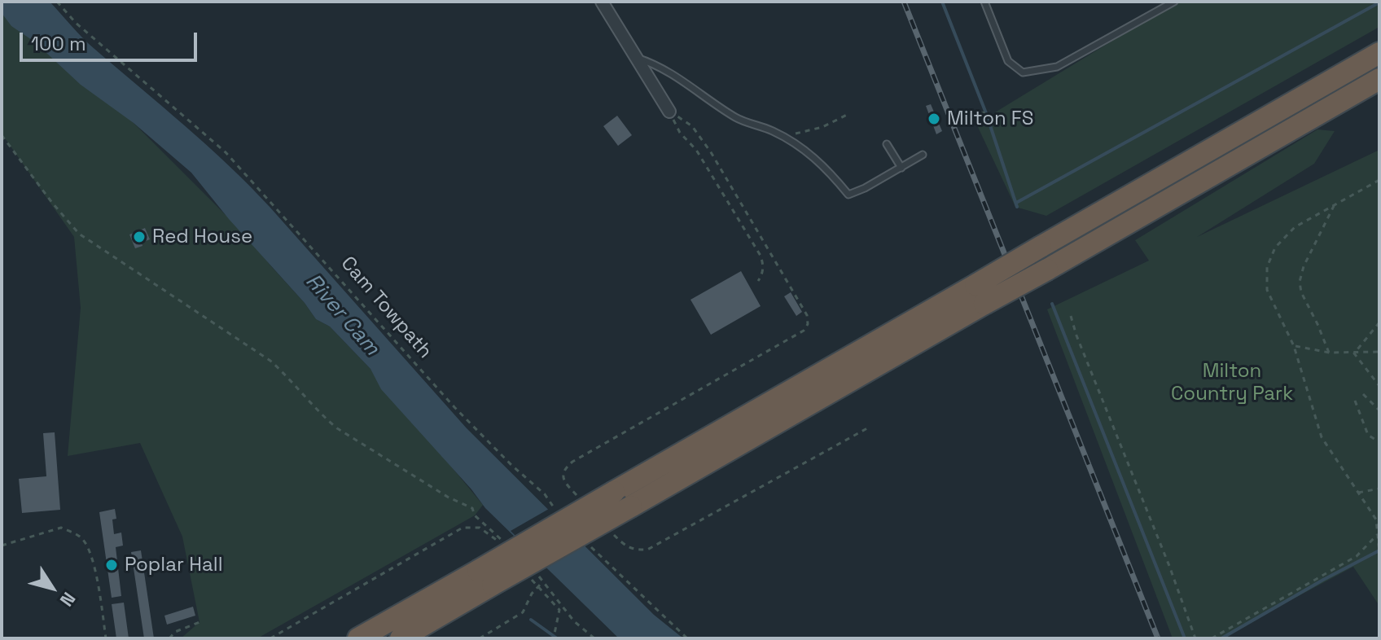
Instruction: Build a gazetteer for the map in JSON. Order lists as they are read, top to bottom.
{
  "streets": {
    "path": ["Cam Towpath"]
  },
  "water": ["River Cam"],
  "parks": ["Milton Country Park"],
  "places": ["Milton FS", "Red House", "Poplar Hall"],
  "scale_bar": "100 m",
  "north": "bottom right"
}
